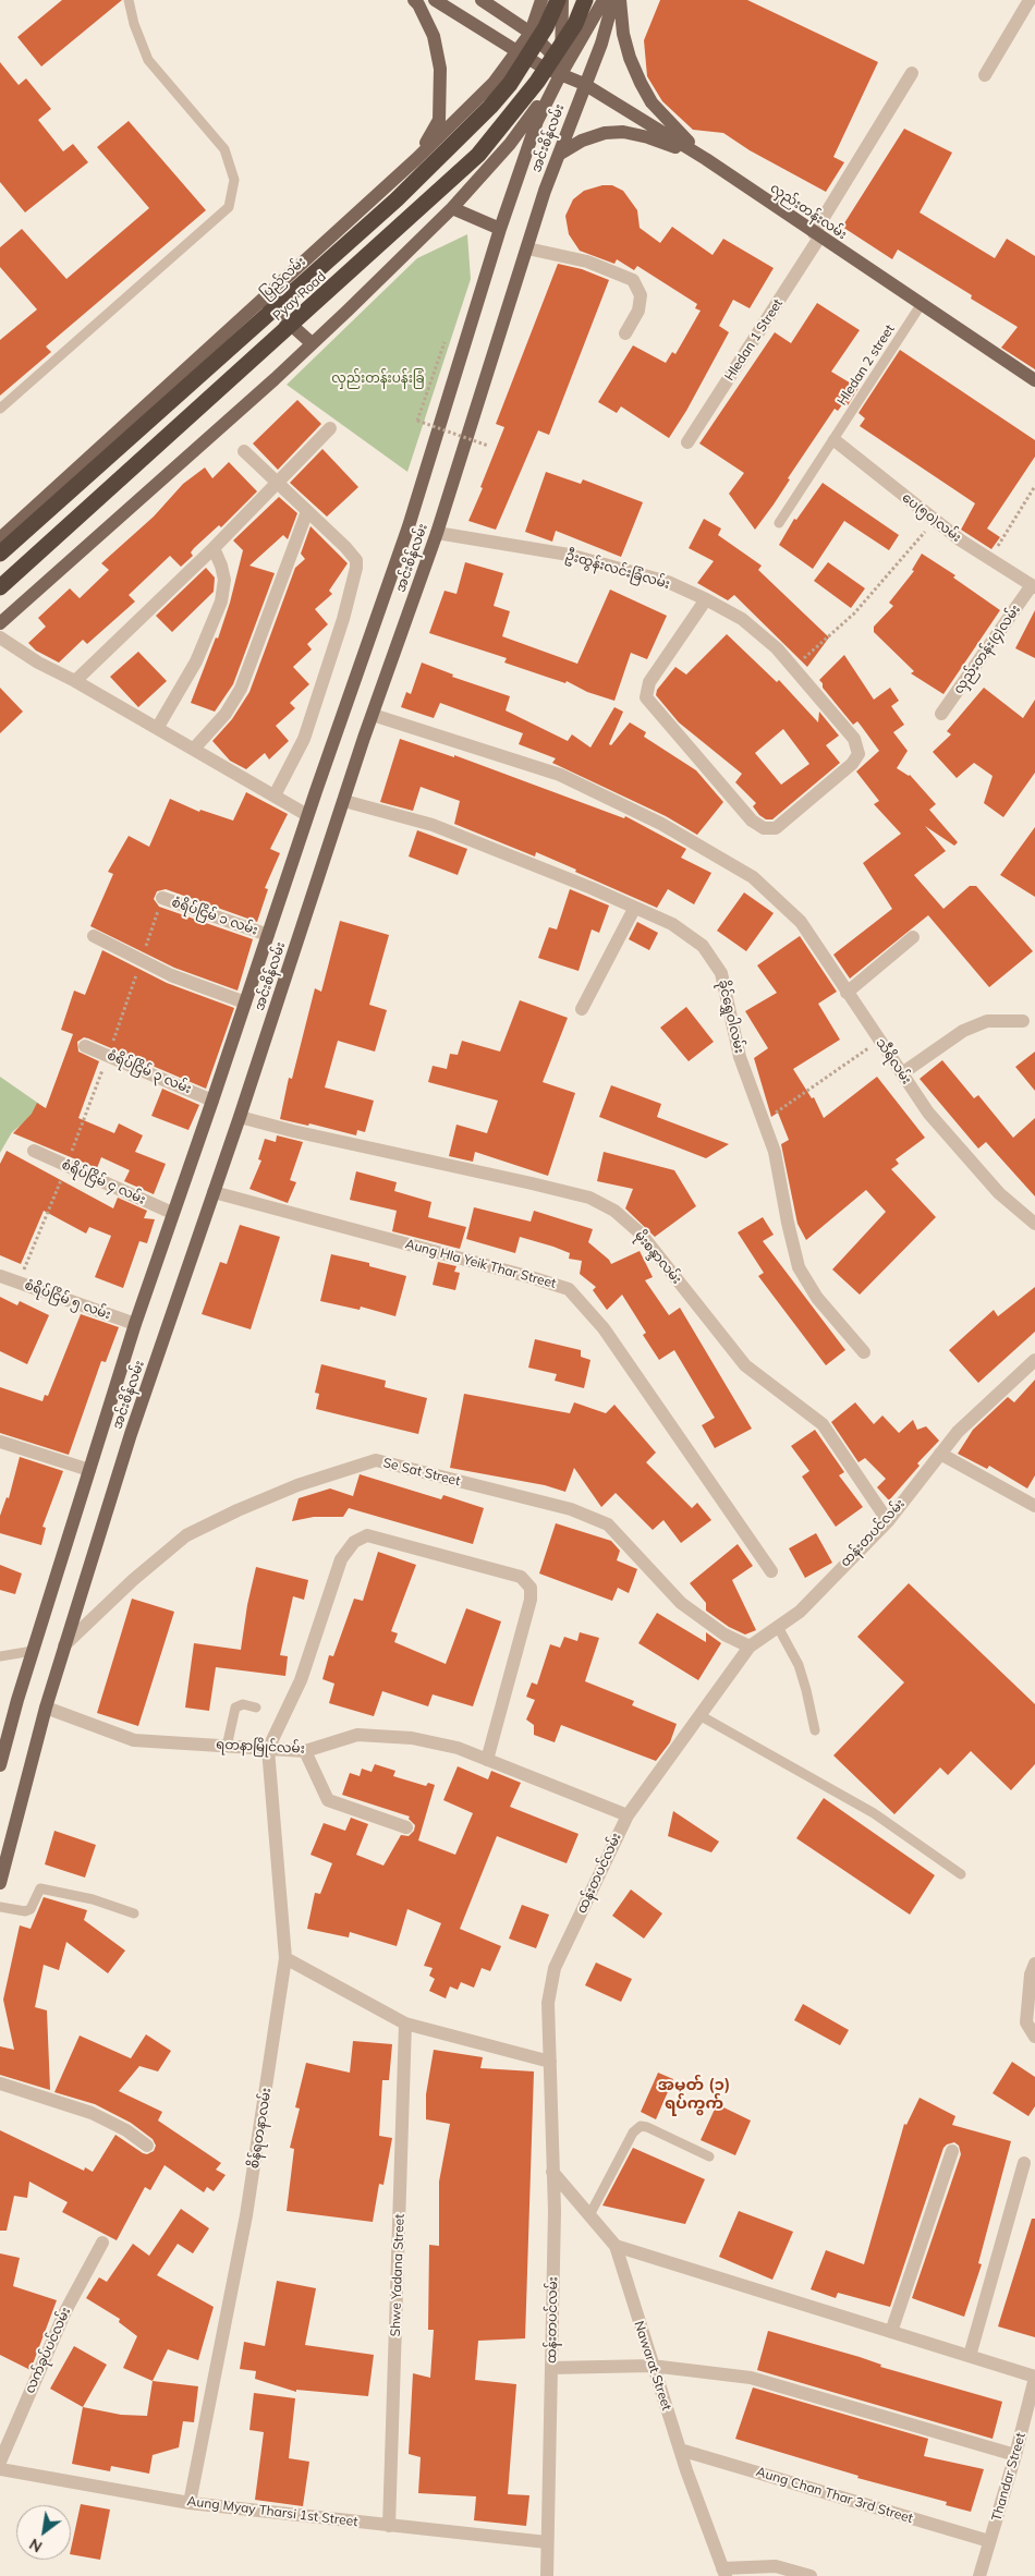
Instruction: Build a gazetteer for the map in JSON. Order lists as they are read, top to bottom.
{
  "streets": {
    "highway": ["ပြည်လမ်း", "Pyay Road"],
    "main road": ["အင်းစိန်လမ်း", "လှည်းတန်းလမ်း"],
    "street": [
      "Hledan 1 Street",
      "ပေ(၅၀)လမ်း",
      "ဦးထွန်းလင်းခြံလမ်း",
      "လှည်းတန်း(၄)လမ်း",
      "စံရိပ်ငြိမ် ၁ လမ်း",
      "ခိုင်ရွှေဝါလမ်း",
      "သီရိလမ်း",
      "စံရိပ်ငြိမ် ၃ လမ်း",
      "စံရိပ်ငြိမ် ၄ လမ်း",
      "မိုးစန္ဒာလမ်း",
      "Aung Hla Yeik Thar Street",
      "စံရိပ်ငြိမ် ၅ လမ်း",
      "Se Sat Street",
      "ထန်းတပင်လမ်း",
      "ရတနာမြိုင်လမ်း",
      "စိန်ရတနာလမ်း",
      "Shwe Yadana Street",
      "လက်ခုပ်ပင်လမ်း",
      "Nawarat Street",
      "Thandar Street",
      "Aung Chan Thar 3rd Street",
      "Aung Myay Tharsi 1st Street"
    ],
    "lane": ["Hledan 2 street"]
  },
  "crossings": [
    ["အင်းစိန်လမ်း", "လှည်းတန်းလမ်း"],
    ["အင်းစိန်လမ်း", "ပြည်လမ်း"],
    ["အင်းစိန်လမ်း", "ဦးထွန်းလင်းခြံလမ်း"],
    ["အင်းစိန်လမ်း", "စံရိပ်ငြိမ် ၁ လမ်း"],
    ["အင်းစိန်လမ်း", "ခိုင်ရွှေဝါလမ်း"],
    ["အင်းစိန်လမ်း", "သီရိလမ်း"],
    ["အင်းစိန်လမ်း", "စံရိပ်ငြိမ် ၃ လမ်း"],
    ["အင်းစိန်လမ်း", "စံရိပ်ငြိမ် ၄ လမ်း"],
    ["အင်းစိန်လမ်း", "မိုးစန္ဒာလမ်း"],
    ["အင်းစိန်လမ်း", "Aung Hla Yeik Thar Street"],
    ["အင်းစိန်လမ်း", "စံရိပ်ငြိမ် ၅ လမ်း"],
    ["အင်းစိန်လမ်း", "Se Sat Street"],
    ["အင်းစိန်လမ်း", "ရတနာမြိုင်လမ်း"],
    ["လှည်းတန်းလမ်း", "ပြည်လမ်း"],
    ["လှည်းတန်းလမ်း", "Hledan 1 Street"],
    ["လှည်းတန်းလမ်း", "Hledan 2 street"],
    ["Hledan 2 street", "ပေ(၅၀)လမ်း"],
    ["ပေ(၅၀)လမ်း", "လှည်းတန်း(၄)လမ်း"],
    ["မိုးစန္ဒာလမ်း", "ထန်းတပင်လမ်း"],
    ["Se Sat Street", "ထန်းတပင်လမ်း"],
    ["ထန်းတပင်လမ်း", "ရတနာမြိုင်လမ်း"],
    ["ထန်းတပင်လမ်း", "Nawarat Street"],
    ["ထန်းတပင်လမ်း", "Aung Myay Tharsi 1st Street"],
    ["ရတနာမြိုင်လမ်း", "စိန်ရတနာလမ်း"],
    ["စိန်ရတနာလမ်း", "Aung Myay Tharsi 1st Street"],
    ["Shwe Yadana Street", "Aung Myay Tharsi 1st Street"],
    ["Nawarat Street", "Aung Chan Thar 3rd Street"],
    ["Thandar Street", "Aung Chan Thar 3rd Street"]
  ],
  "districts": ["အမှတ် (၁) ရပ်ကွက်"],
  "parks": ["လှည်းတန်းပန်းခြံ"],
  "north": "bottom left"
}
